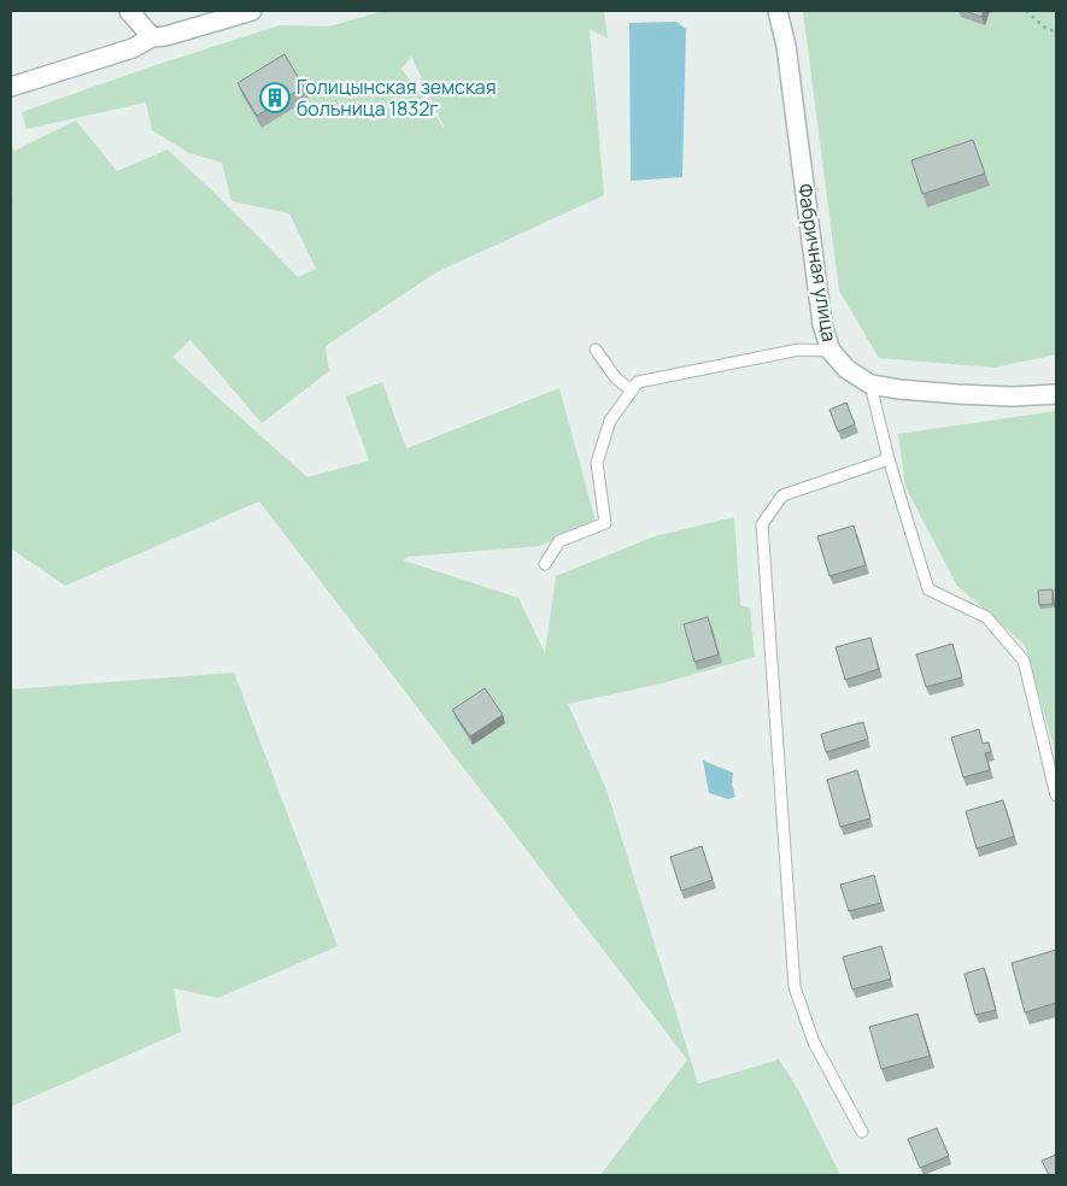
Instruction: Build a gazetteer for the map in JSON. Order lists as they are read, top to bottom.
{
  "streets": {
    "street": ["Фабричная улица"]
  },
  "places": {
    "building": ["Голицынская земская больница 1832г"]
  }
}
